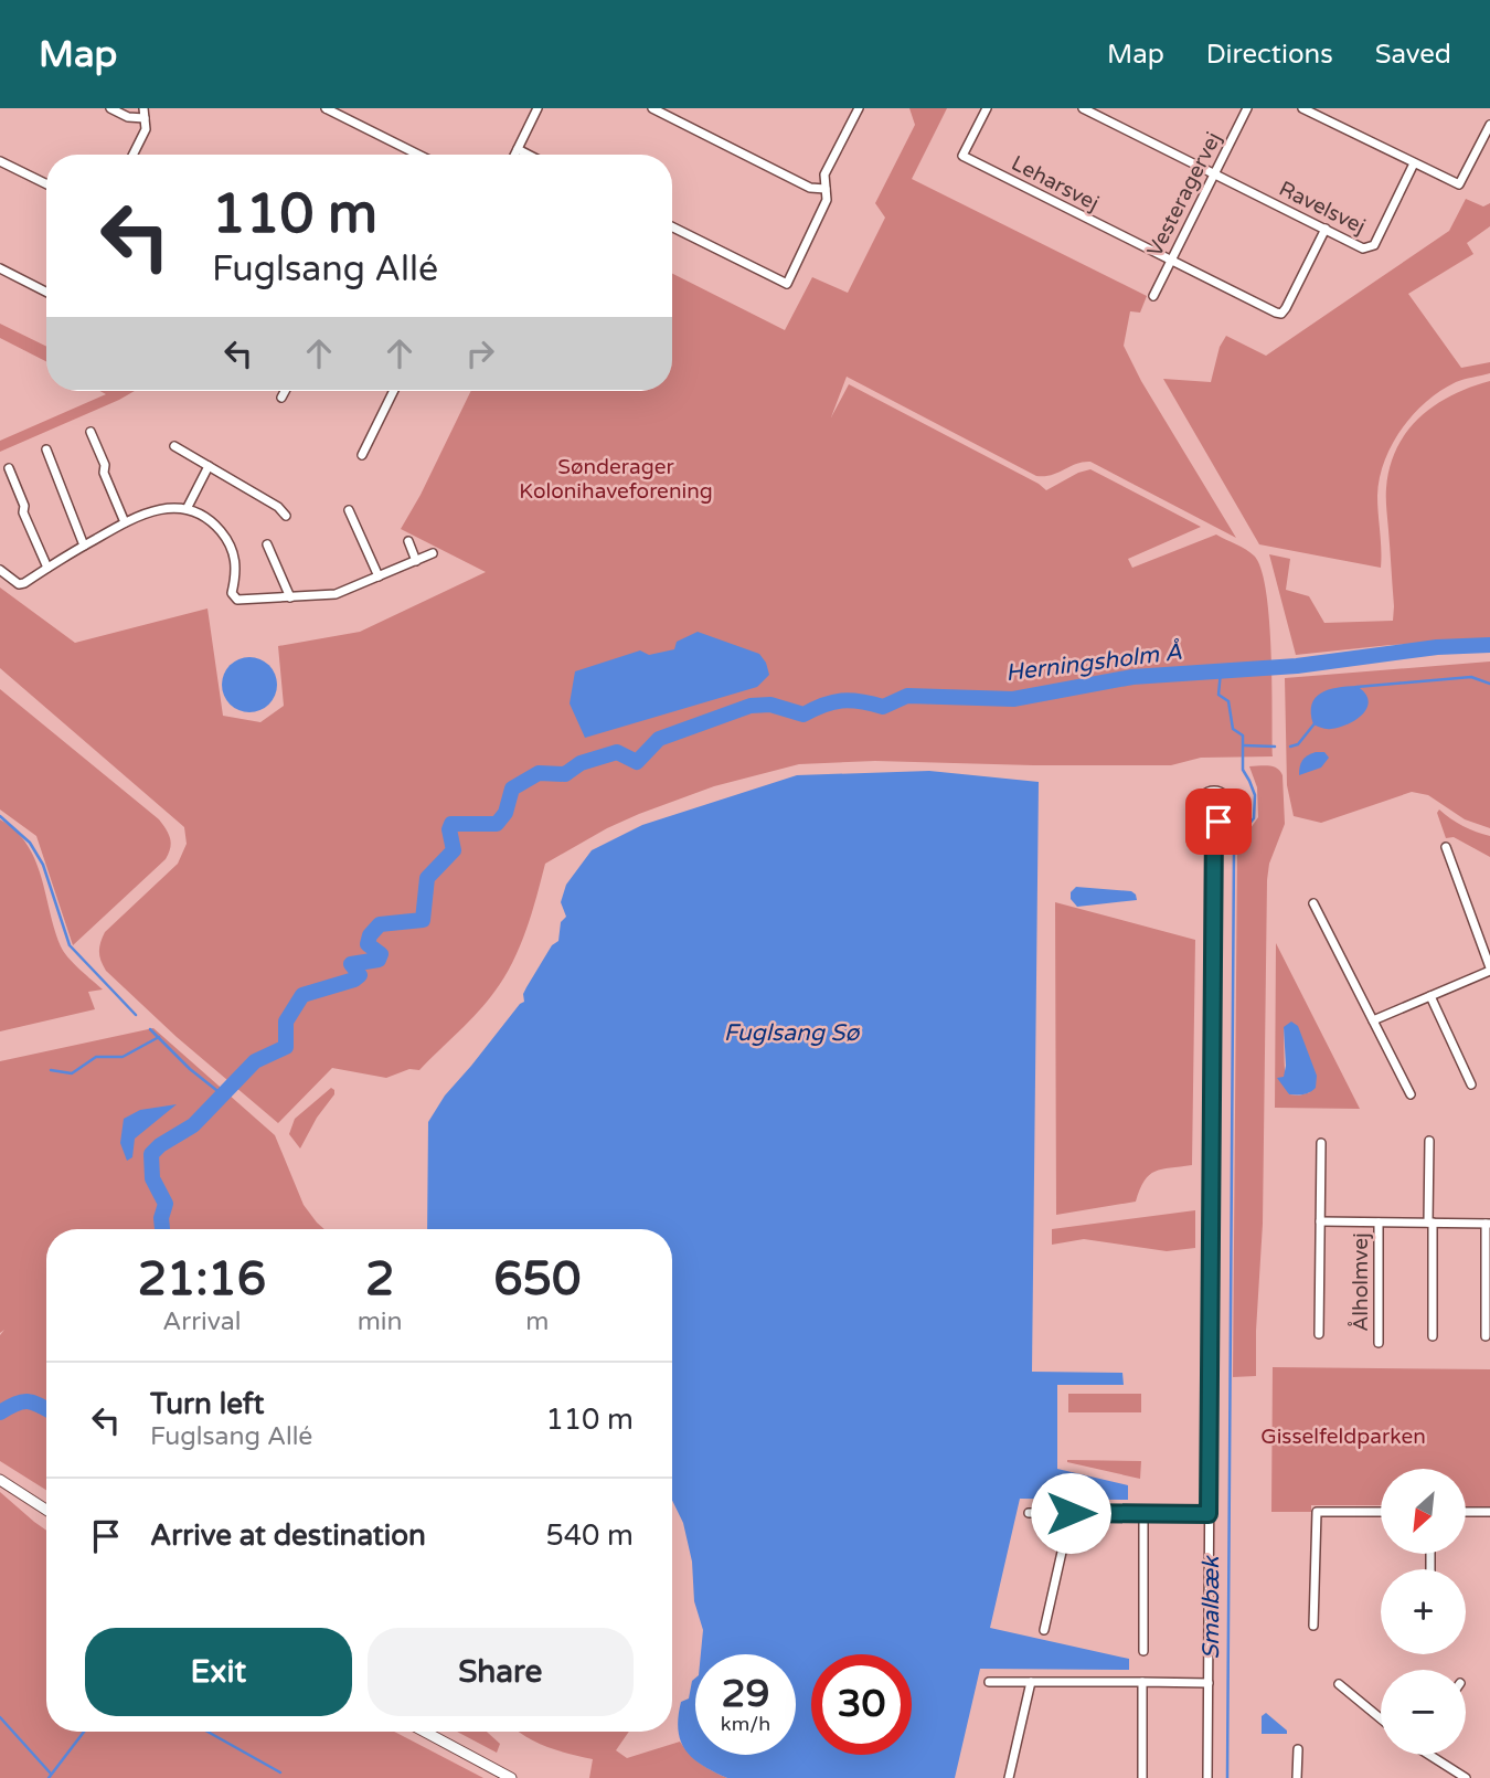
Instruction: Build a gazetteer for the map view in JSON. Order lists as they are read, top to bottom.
{
  "streets": {
    "street": [
      "Leharsvej",
      "Vesteragervej",
      "Ravelsvej",
      "Ålholmvej"
    ]
  },
  "crossings": [
    ["Leharsvej", "Vesteragervej"],
    ["Vesteragervej", "Ravelsvej"]
  ],
  "water": ["Herningsholm Å", "Fuglsang Sø", "Smalbæk"],
  "parks": ["Sønderager Kolonihaveforening", "Gisselfeldparken"],
  "north": "bottom left",
  "page": {
    "header": "Map",
    "nav": ["Map", "Directions", "Saved"],
    "turn": ["110 m", "Fuglsang Allé"],
    "eta": [
      "21:16",
      "Arrival",
      "2",
      "min",
      "650",
      "m"
    ],
    "list": [
      {
        "name": "Turn left",
        "note": "Fuglsang Allé",
        "value": "110 m"
      },
      {
        "name": "Arrive at destination",
        "value": "540 m"
      }
    ],
    "map_buttons": ["+", "−"],
    "buttons": ["Exit", "Share"],
    "speed": "29 km/h",
    "limit": "30"
  }
}
